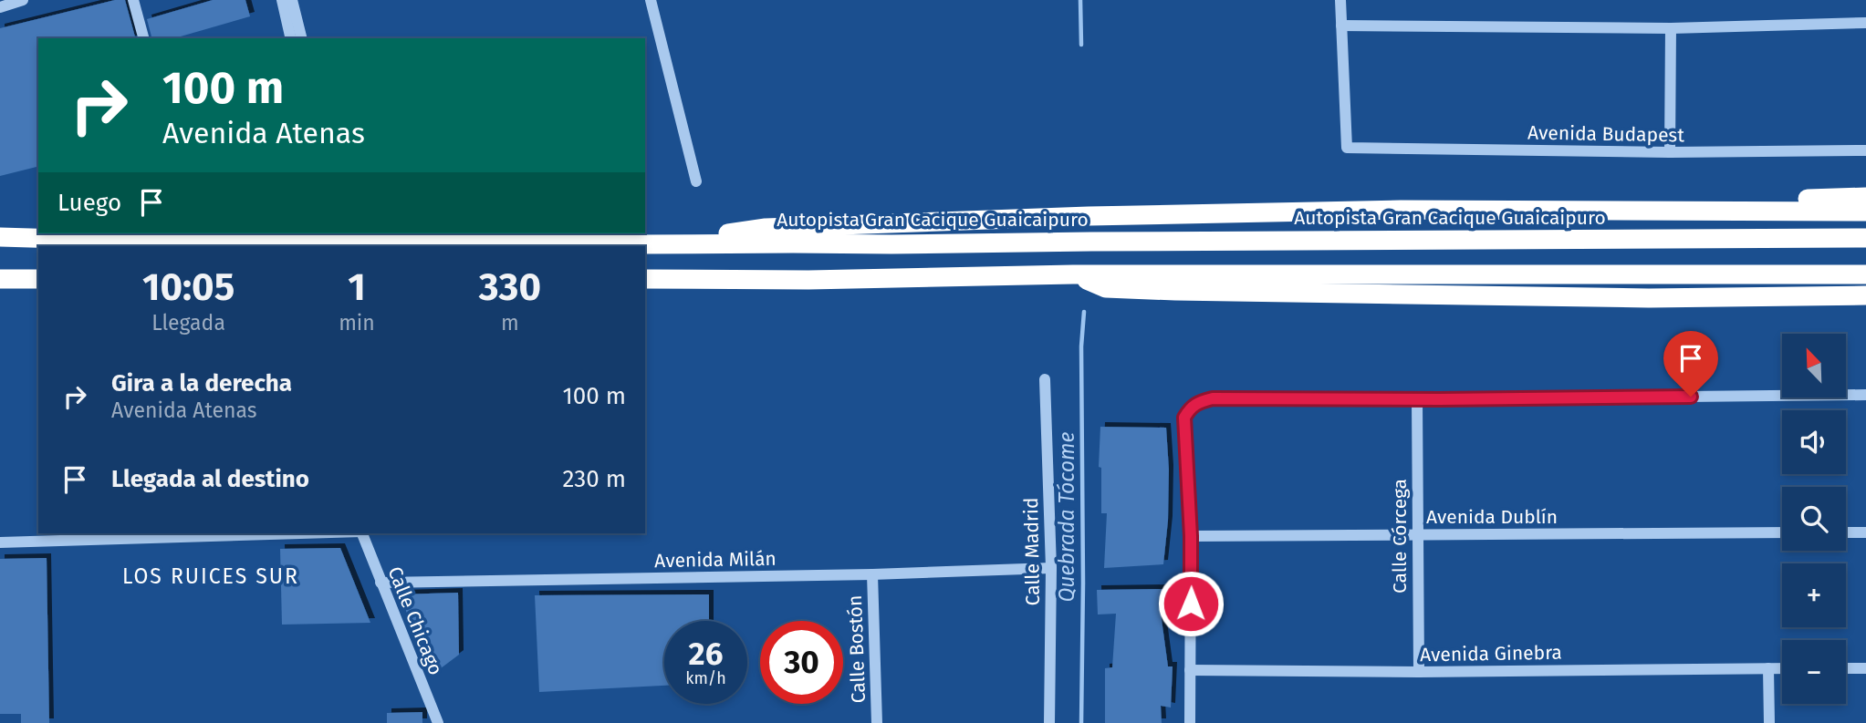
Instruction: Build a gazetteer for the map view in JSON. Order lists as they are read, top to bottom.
{
  "streets": {
    "highway": ["Autopista Gran Cacique Guaicaipuro"],
    "street": [
      "Avenida Budapest",
      "Avenida Dublín",
      "Calle Córcega",
      "Calle Madrid",
      "Avenida Milán",
      "Calle Chicago",
      "Calle Bostón",
      "Avenida Ginebra"
    ]
  },
  "crossings": [
    ["Avenida Dublín", "Calle Córcega"],
    ["Calle Córcega", "Avenida Ginebra"],
    ["Calle Madrid", "Avenida Milán"],
    ["Avenida Milán", "Calle Chicago"],
    ["Avenida Milán", "Calle Bostón"]
  ],
  "districts": ["LOS RUICES SUR"],
  "water": ["Quebrada Tócome"],
  "north": "top left",
  "page": {
    "turn": ["100 m", "Avenida Atenas"],
    "then": "Luego",
    "eta": [
      "10:05",
      "Llegada",
      "1",
      "min",
      "330",
      "m"
    ],
    "map_buttons": ["+", "−"],
    "list": [
      {
        "name": "Gira a la derecha",
        "note": "Avenida Atenas",
        "value": "100 m"
      },
      {
        "name": "Llegada al destino",
        "value": "230 m"
      }
    ],
    "speed": "26 km/h",
    "limit": "30"
  }
}
